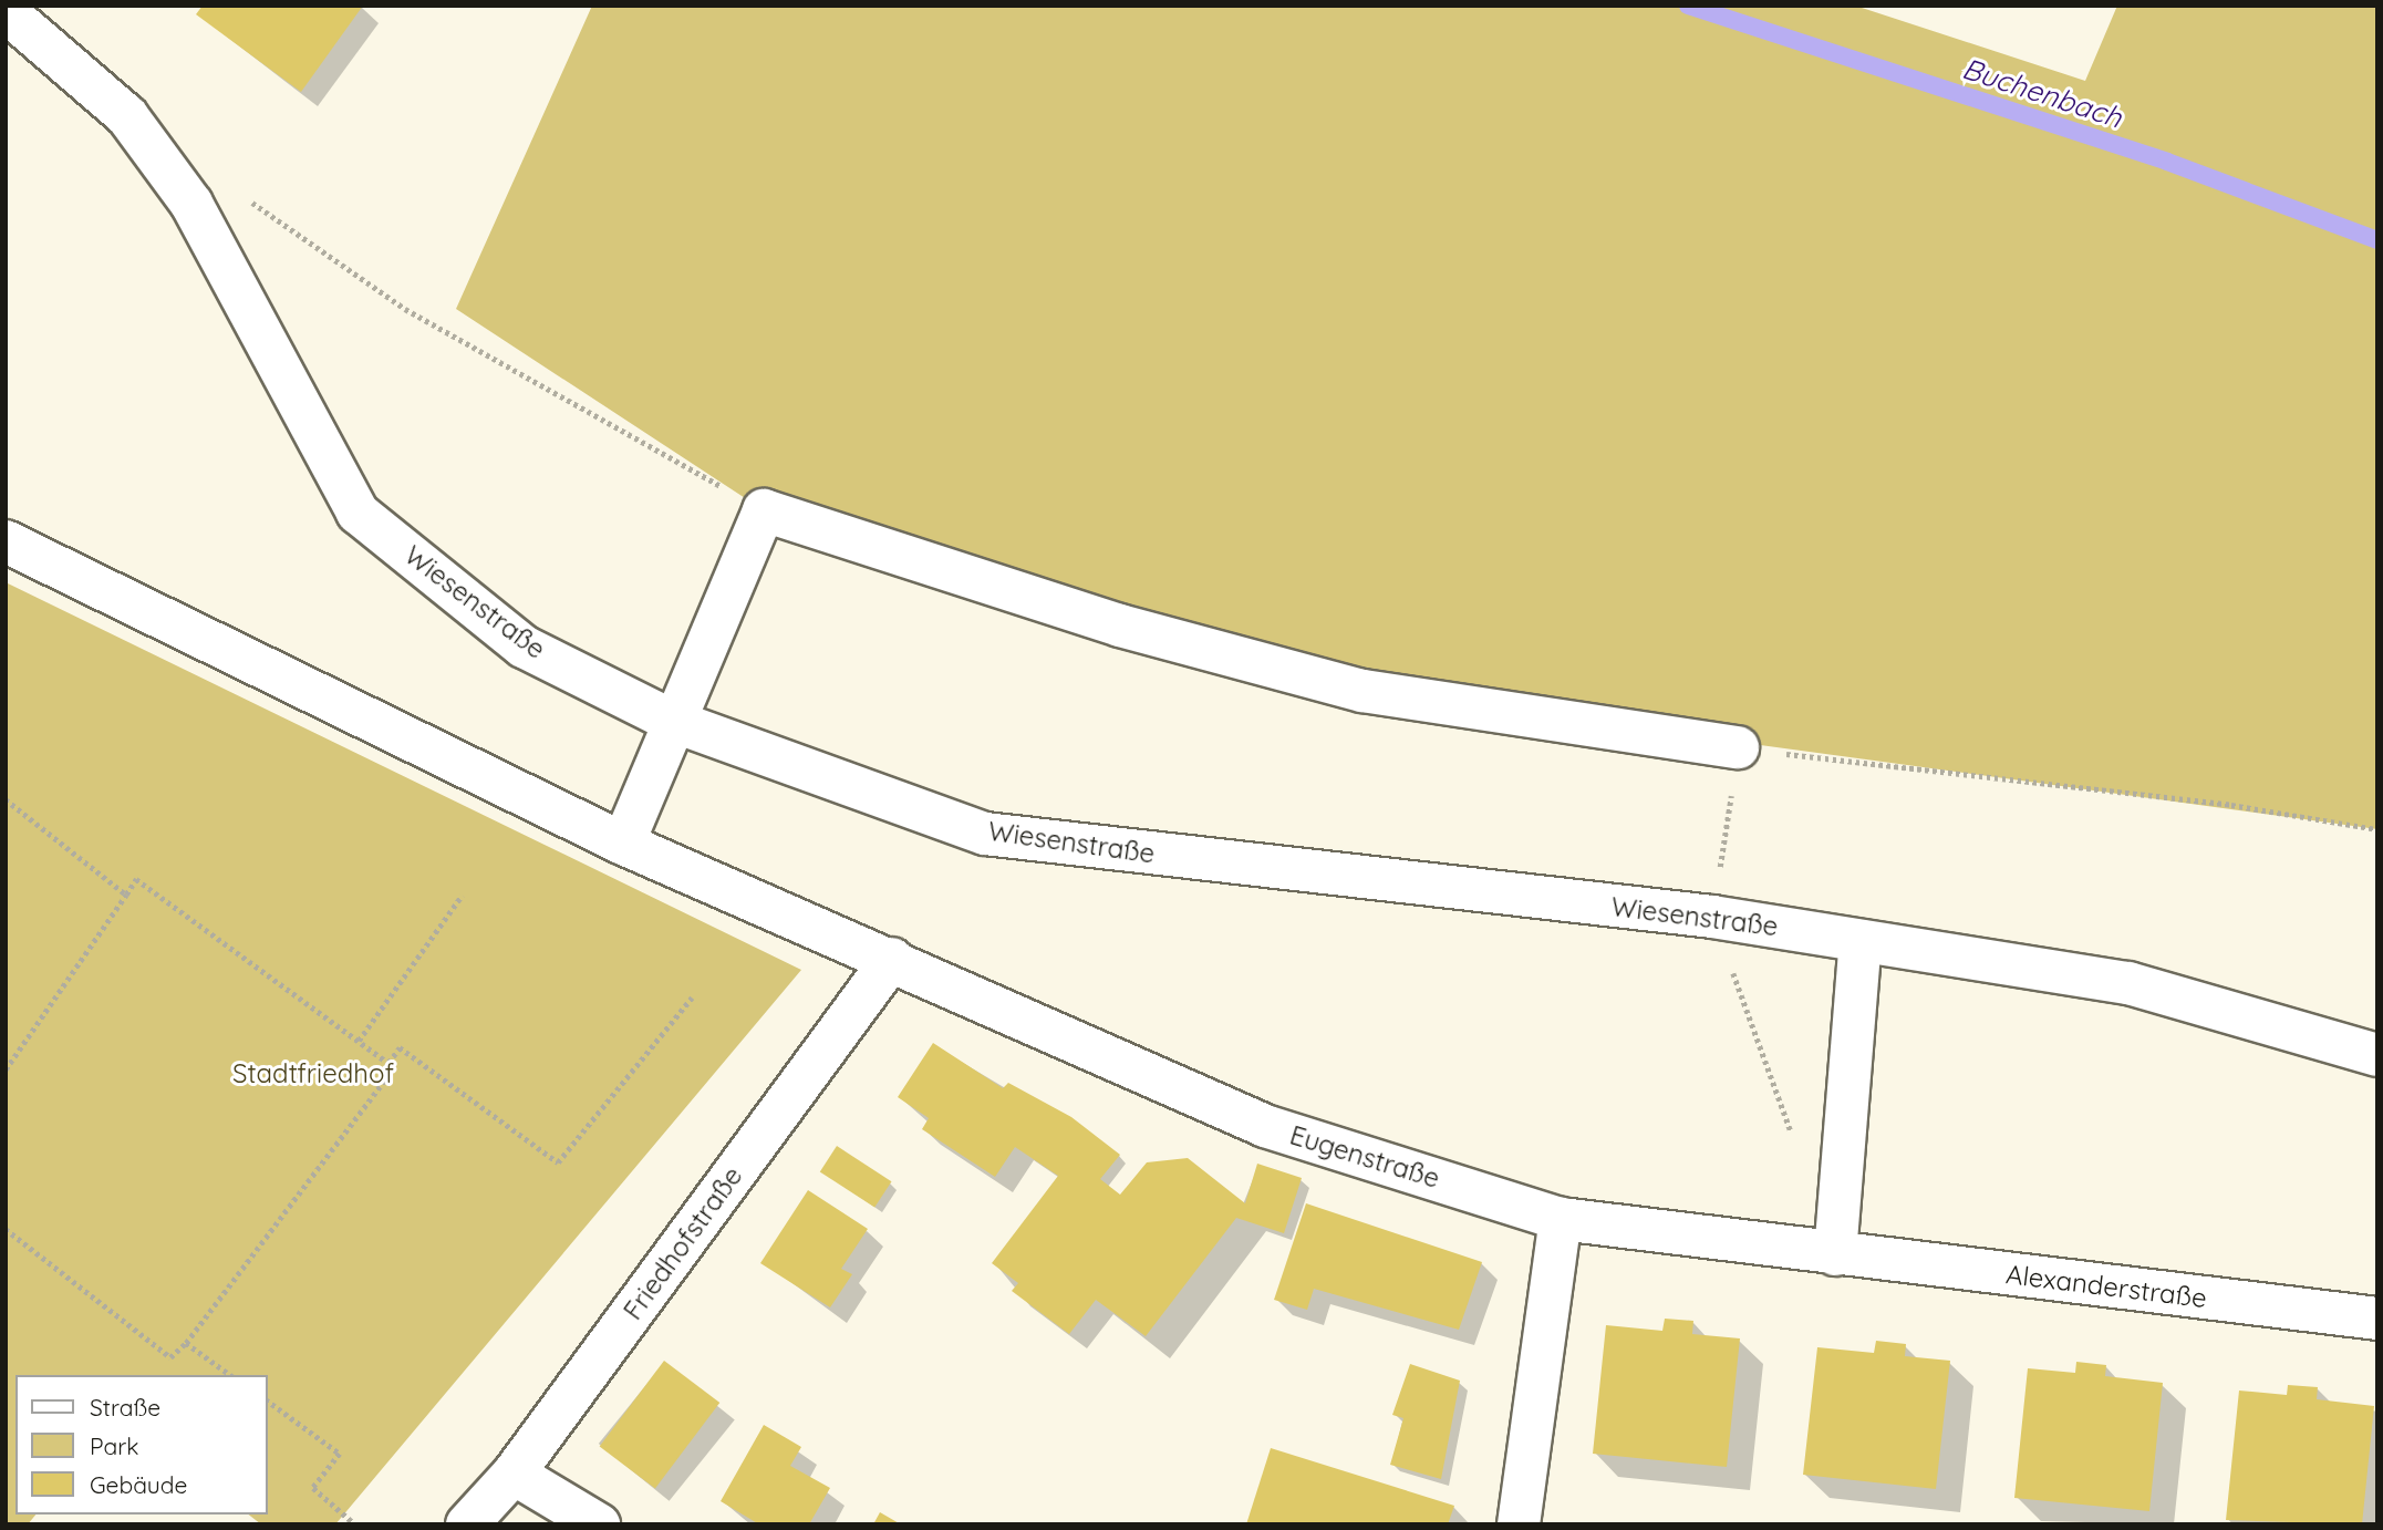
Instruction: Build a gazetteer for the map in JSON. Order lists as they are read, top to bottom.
{
  "streets": {
    "street": [
      "Wiesenstraße",
      "Eugenstraße",
      "Friedhofstraße",
      "Alexanderstraße"
    ]
  },
  "crossings": [
    ["Eugenstraße", "Friedhofstraße"],
    ["Eugenstraße", "Alexanderstraße"]
  ],
  "water": ["Buchenbach"],
  "parks": ["Stadtfriedhof"],
  "legend": ["Straße", "Park", "Gebäude"]
}
